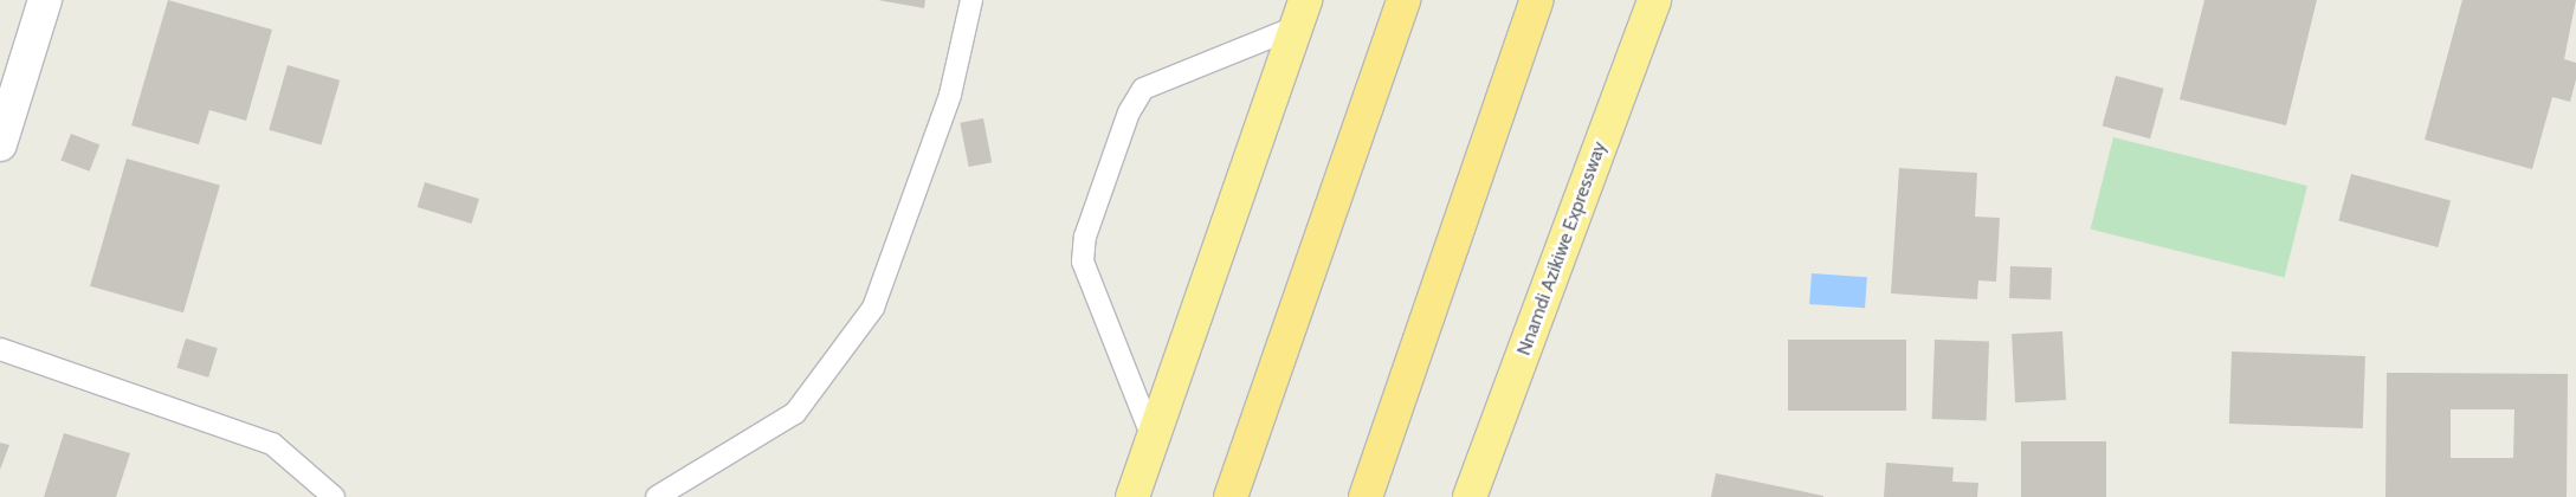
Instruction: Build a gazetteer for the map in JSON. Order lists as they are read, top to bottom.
{
  "streets": {
    "highway": ["Nnamdi Azikiwe Expressway"]
  }
}
